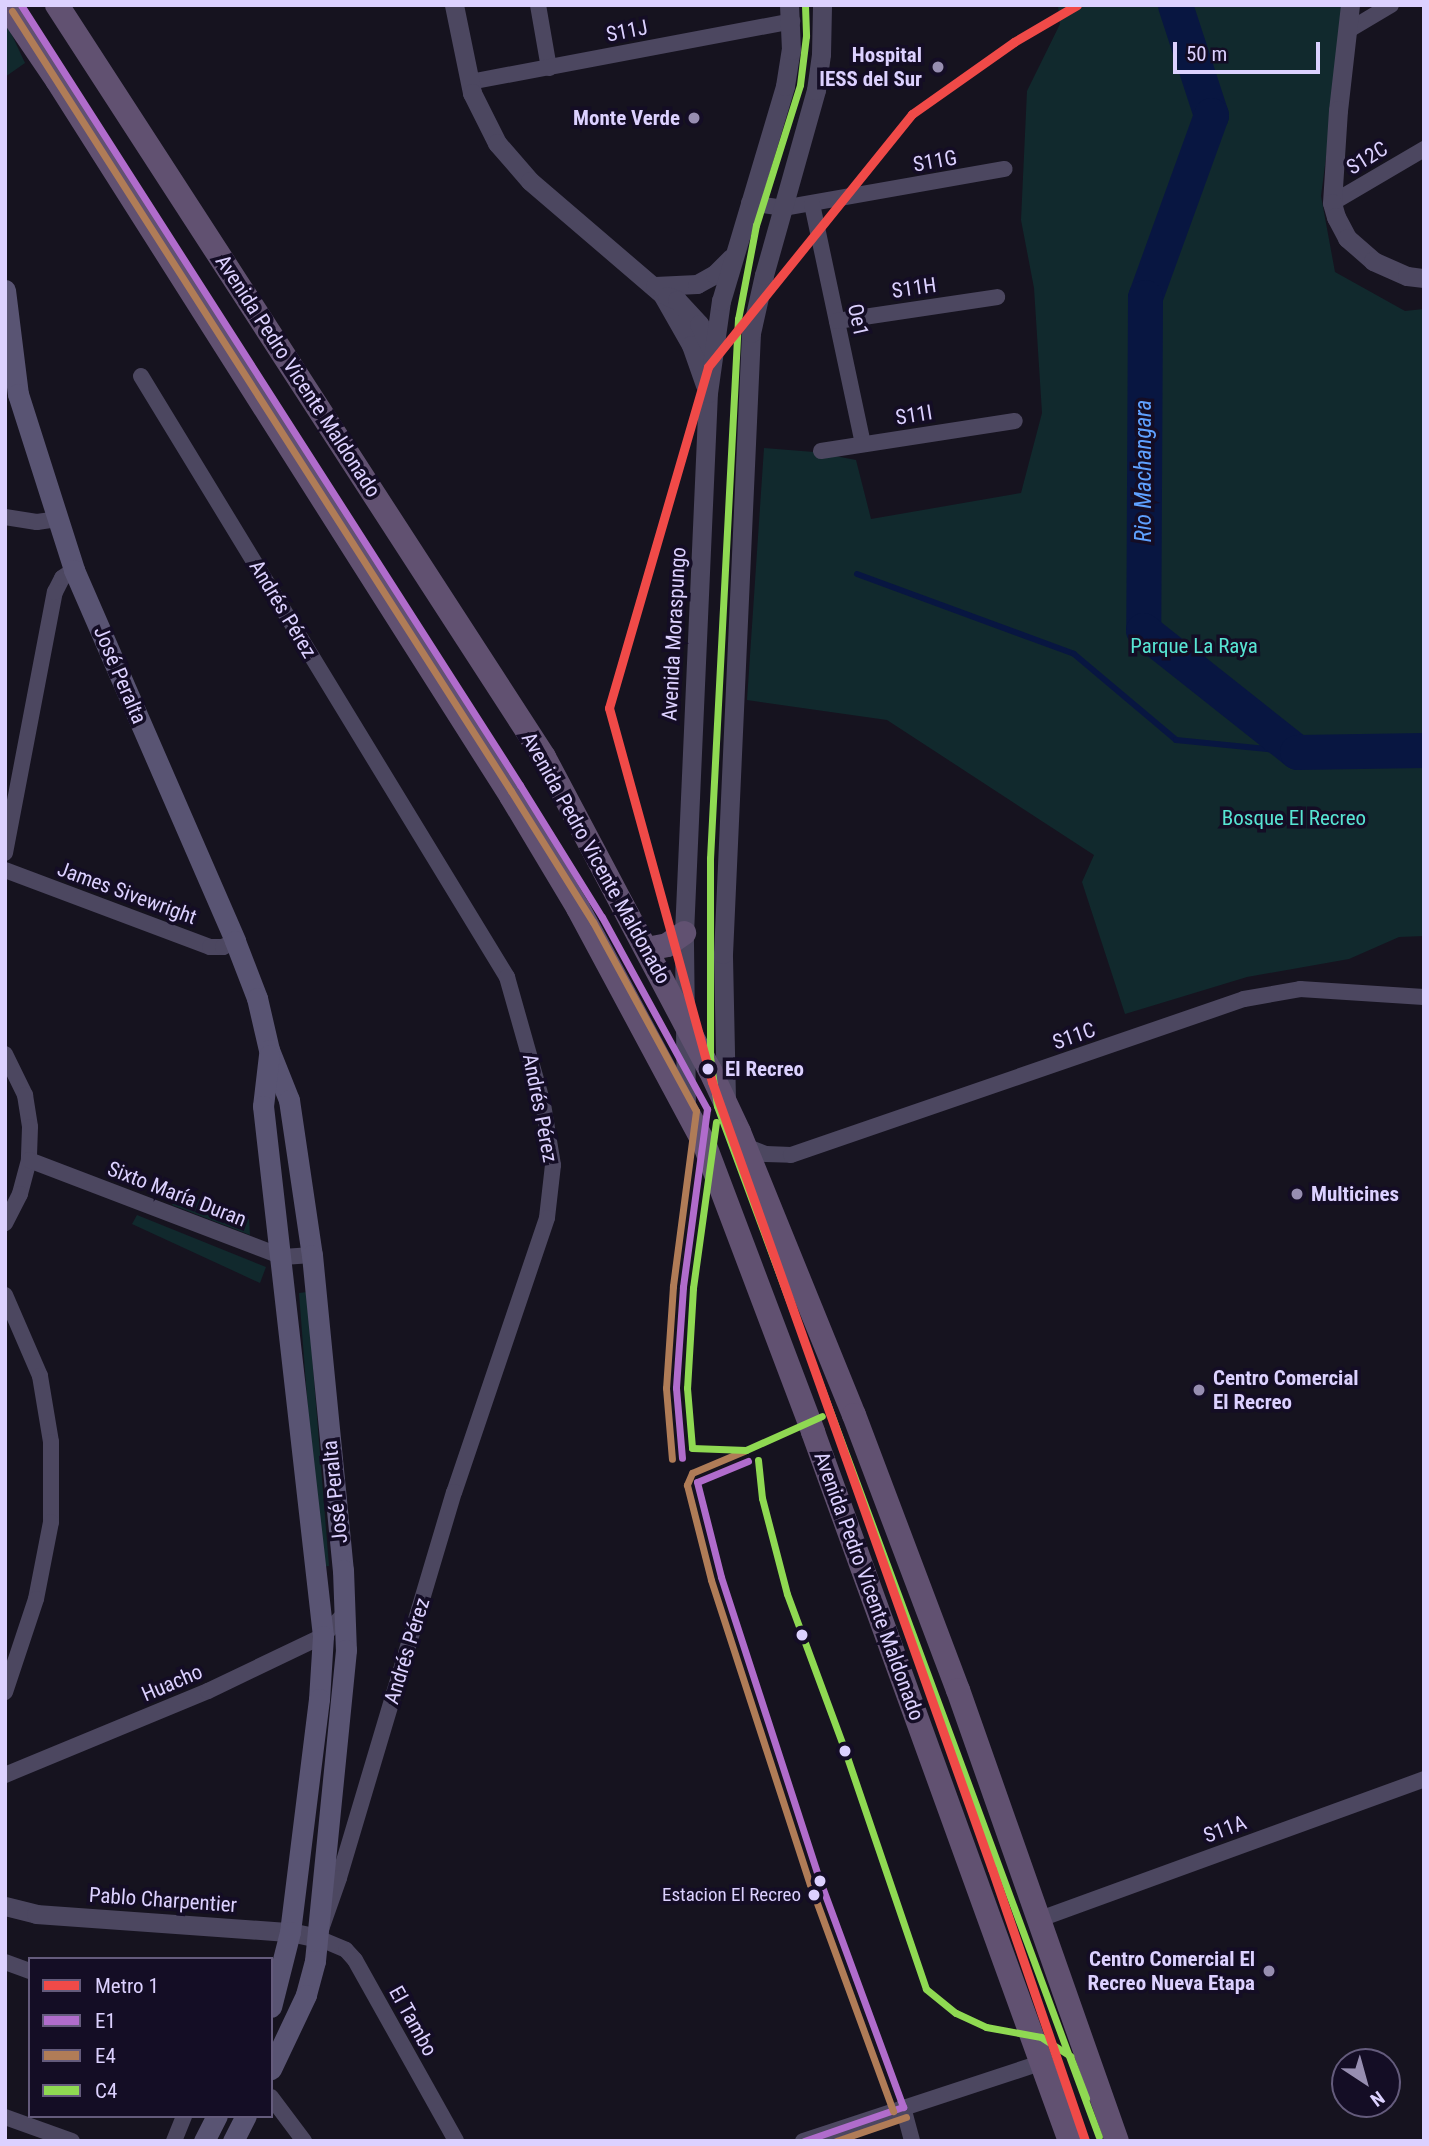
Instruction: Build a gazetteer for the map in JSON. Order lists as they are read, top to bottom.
{
  "streets": {
    "main road": ["Avenida Pedro Vicente Maldonado", "Andrés Pérez", "José Peralta"],
    "street": [
      "S11J",
      "S12C",
      "S11G",
      "S11H",
      "Oe1",
      "S11I",
      "Avenida Moraspungo",
      "James Sivewright",
      "S11C",
      "Sixto María Duran",
      "Huacho",
      "S11A",
      "Pablo Charpentier",
      "El Tambo"
    ]
  },
  "crossings": [
    ["S11J", "Avenida Moraspungo"],
    ["S11G", "Oe1"],
    ["S11G", "Avenida Moraspungo"],
    ["S11H", "Oe1"],
    ["Oe1", "S11I"],
    ["Avenida Pedro Vicente Maldonado", "Avenida Moraspungo"],
    ["Avenida Pedro Vicente Maldonado", "S11C"],
    ["Avenida Pedro Vicente Maldonado", "S11A"],
    ["Andrés Pérez", "José Peralta"],
    ["Andrés Pérez", "Pablo Charpentier"],
    ["Andrés Pérez", "El Tambo"],
    ["José Peralta", "James Sivewright"],
    ["José Peralta", "Sixto María Duran"],
    ["José Peralta", "Huacho"],
    ["José Peralta", "Pablo Charpentier"],
    ["José Peralta", "El Tambo"],
    ["Pablo Charpentier", "El Tambo"]
  ],
  "water": ["Rio Machangara"],
  "parks": ["Parque La Raya", "Bosque El Recreo"],
  "places": [
    "Hospital IESS del Sur",
    "Monte Verde",
    "El Recreo",
    "Multicines",
    "Centro Comercial El Recreo",
    "Estacion El Recreo",
    "Centro Comercial El Recreo Nueva Etapa"
  ],
  "lines": [
    "metro line 1",
    "transit line E1",
    "transit line C4",
    "transit line E4"
  ],
  "legend": [
    "Metro 1",
    "E1",
    "E4",
    "C4"
  ],
  "scale_bar": "50 m",
  "north": "bottom right"
}
